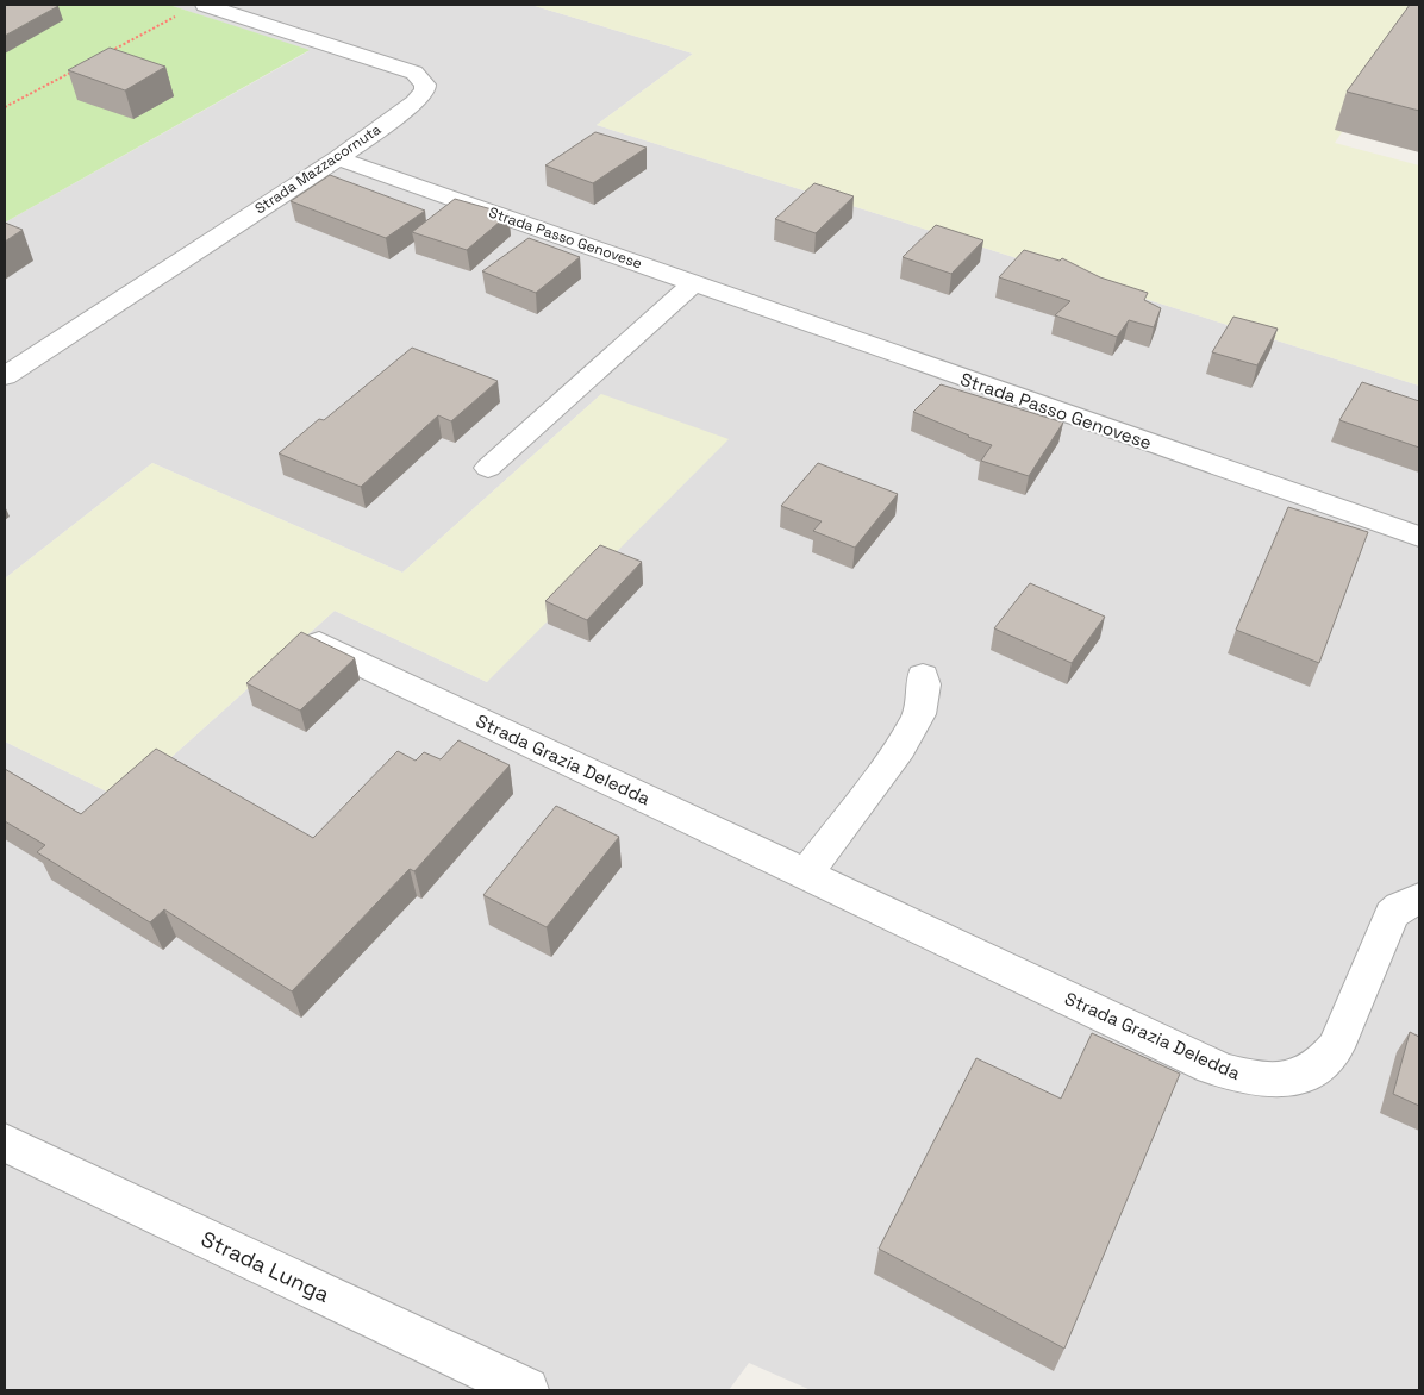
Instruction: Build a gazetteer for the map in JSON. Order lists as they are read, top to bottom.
{
  "streets": {
    "street": [
      "Strada Mazzacornuta",
      "Strada Passo Genovese",
      "Strada Grazia Deledda",
      "Strada Lunga"
    ]
  },
  "crossings": [
    ["Strada Mazzacornuta", "Strada Passo Genovese"]
  ]
}
